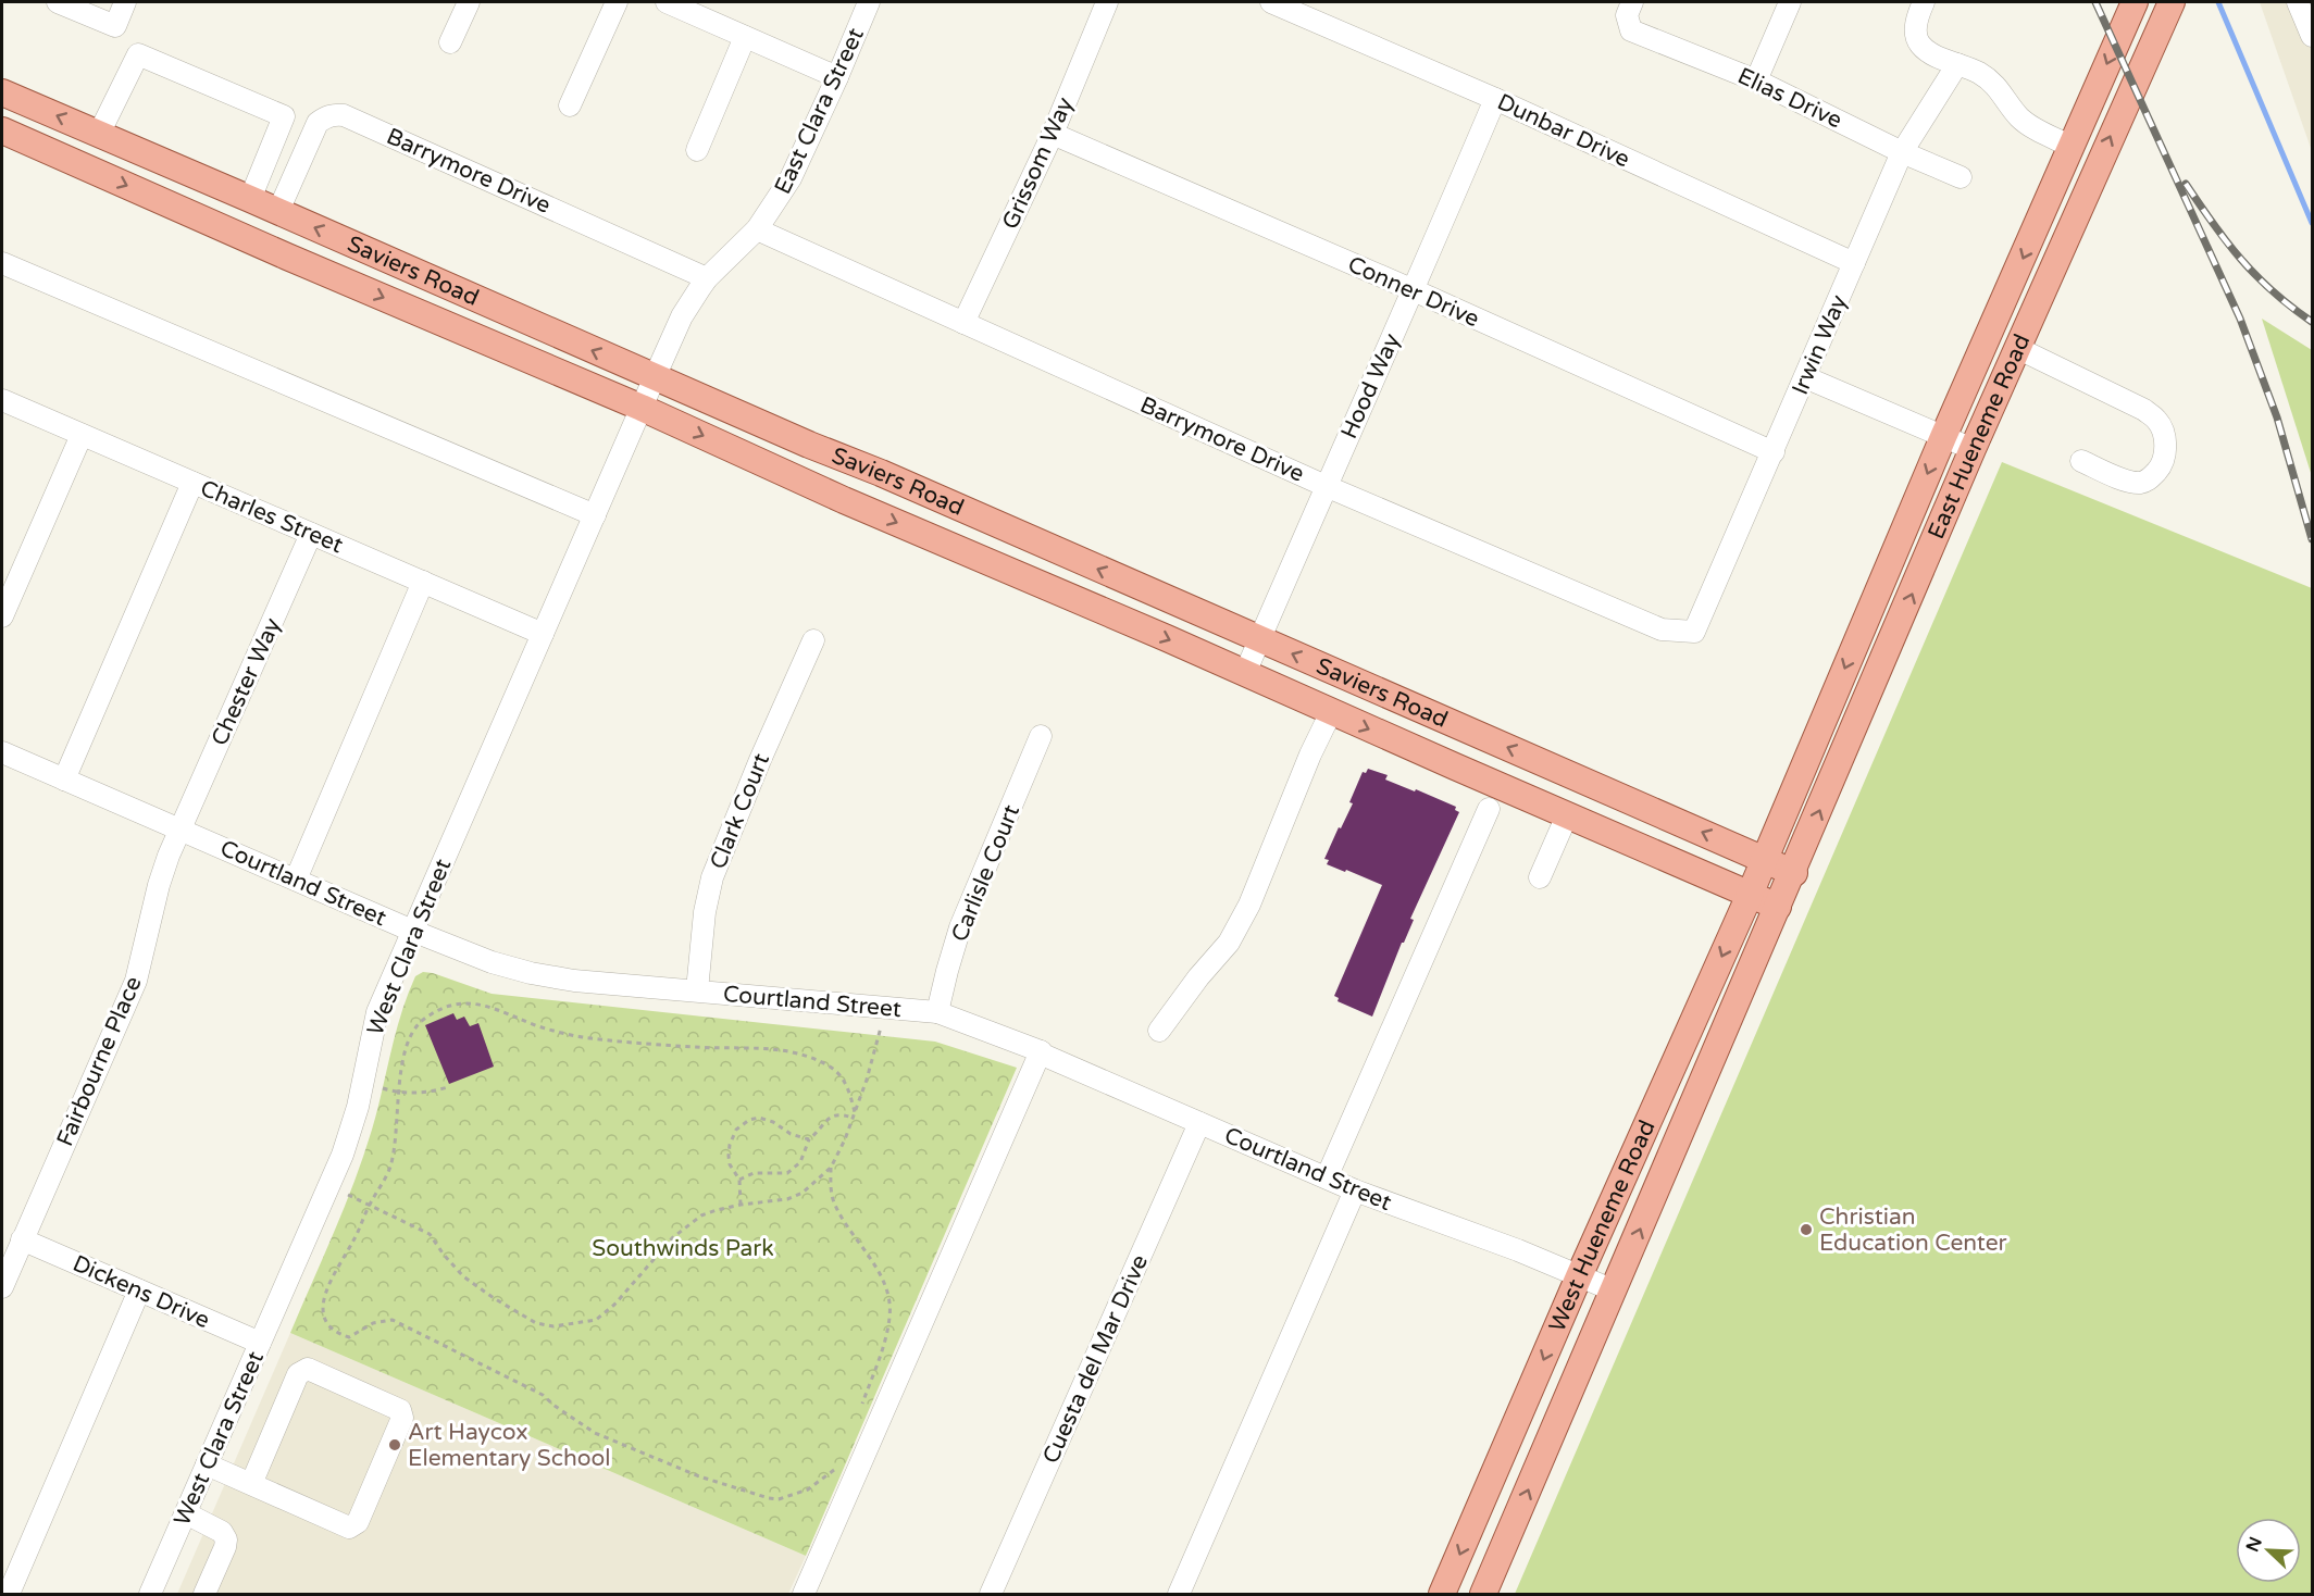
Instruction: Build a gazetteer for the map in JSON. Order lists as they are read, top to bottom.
{
  "streets": {
    "main road": ["Saviers Road", "East Hueneme Road", "West Hueneme Road"],
    "street": [
      "Elias Drive",
      "East Clara Street",
      "Dunbar Drive",
      "Grissom Way",
      "Barrymore Drive",
      "Conner Drive",
      "Irwin Way",
      "Hood Way",
      "Charles Street",
      "Chester Way",
      "Clark Court",
      "Carlisle Court",
      "Courtland Street",
      "West Clara Street",
      "Fairbourne Place",
      "Dickens Drive",
      "Cuesta del Mar Drive"
    ]
  },
  "crossings": [
    ["Elias Drive", "Irwin Way"],
    ["East Clara Street", "Barrymore Drive"],
    ["East Clara Street", "Saviers Road"],
    ["East Clara Street", "West Clara Street"],
    ["Dunbar Drive", "Irwin Way"],
    ["Dunbar Drive", "Hood Way"],
    ["Grissom Way", "Barrymore Drive"],
    ["Grissom Way", "Conner Drive"],
    ["Barrymore Drive", "Saviers Road"],
    ["Barrymore Drive", "Irwin Way"],
    ["Barrymore Drive", "Hood Way"],
    ["Saviers Road", "Hood Way"],
    ["Saviers Road", "East Hueneme Road"],
    ["Saviers Road", "West Clara Street"],
    ["Saviers Road", "West Hueneme Road"],
    ["Conner Drive", "Irwin Way"],
    ["Conner Drive", "Hood Way"],
    ["East Hueneme Road", "West Hueneme Road"],
    ["Charles Street", "Chester Way"],
    ["Charles Street", "West Clara Street"],
    ["Chester Way", "Courtland Street"],
    ["Chester Way", "Fairbourne Place"],
    ["Clark Court", "Courtland Street"],
    ["Carlisle Court", "Courtland Street"],
    ["Courtland Street", "West Clara Street"],
    ["Courtland Street", "Fairbourne Place"],
    ["Courtland Street", "West Hueneme Road"],
    ["Courtland Street", "Cuesta del Mar Drive"],
    ["West Clara Street", "Dickens Drive"],
    ["Fairbourne Place", "Dickens Drive"]
  ],
  "parks": ["Southwinds Park"],
  "places": ["Christian Education Center", "Art Haycox Elementary School"],
  "north": "top left"
}
